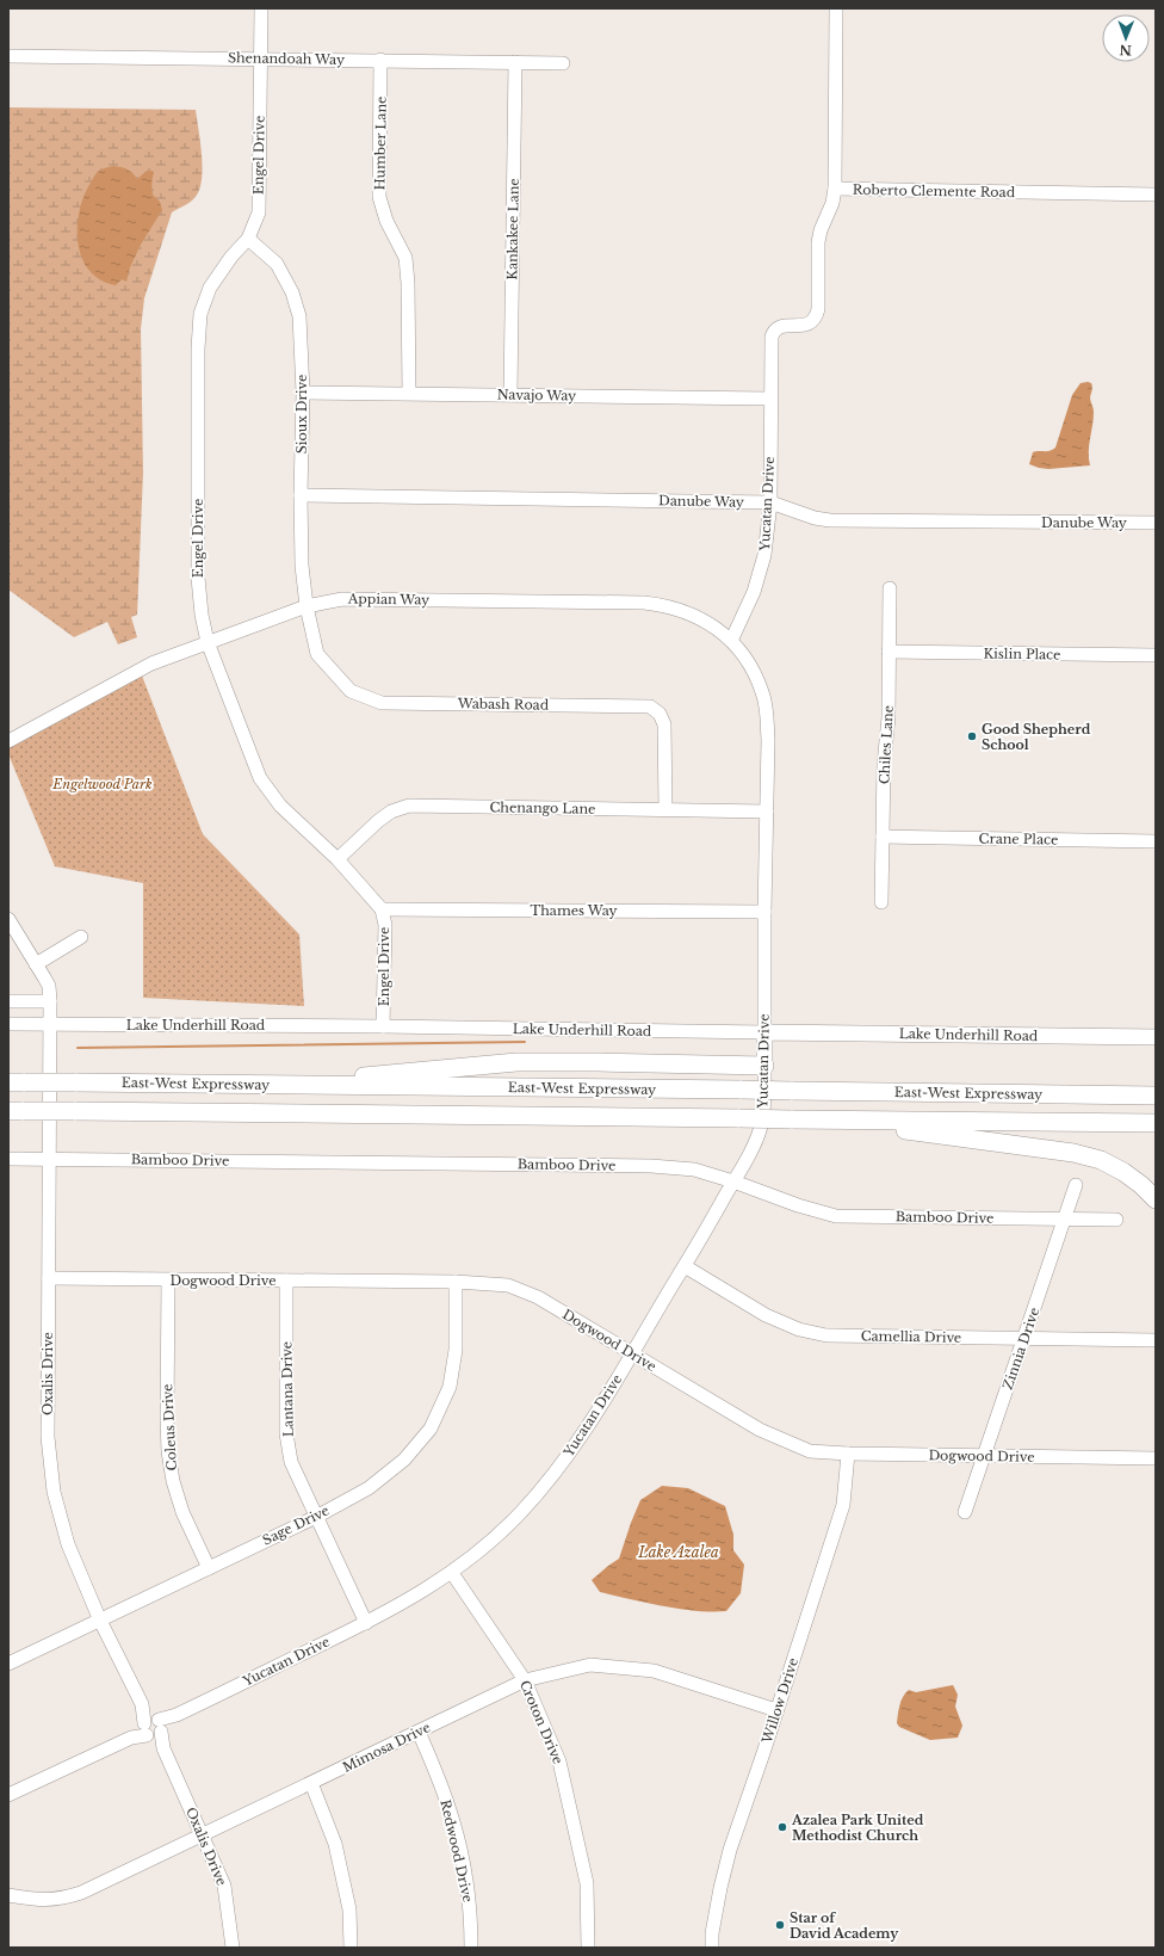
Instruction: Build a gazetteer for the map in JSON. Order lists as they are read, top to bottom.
{
  "streets": {
    "highway": ["East-West Expressway"],
    "main road": ["Yucatan Drive", "Lake Underhill Road"],
    "street": [
      "Shenandoah Way",
      "Humber Lane",
      "Engel Drive",
      "Roberto Clemente Road",
      "Kankakee Lane",
      "Navajo Way",
      "Sioux Drive",
      "Danube Way",
      "Appian Way",
      "Kislin Place",
      "Wabash Road",
      "Chiles Lane",
      "Chenango Lane",
      "Crane Place",
      "Thames Way",
      "Bamboo Drive",
      "Dogwood Drive",
      "Camellia Drive",
      "Zinnia Drive",
      "Oxalis Drive",
      "Lantana Drive",
      "Coleus Drive",
      "Sage Drive",
      "Willow Drive",
      "Croton Drive",
      "Mimosa Drive",
      "Redwood Drive"
    ]
  },
  "crossings": [
    ["Shenandoah Way", "Humber Lane"],
    ["Shenandoah Way", "Engel Drive"],
    ["Shenandoah Way", "Kankakee Lane"],
    ["Humber Lane", "Navajo Way"],
    ["Engel Drive", "Sioux Drive"],
    ["Engel Drive", "Appian Way"],
    ["Engel Drive", "Chenango Lane"],
    ["Engel Drive", "Thames Way"],
    ["Engel Drive", "Lake Underhill Road"],
    ["Roberto Clemente Road", "Yucatan Drive"],
    ["Kankakee Lane", "Navajo Way"],
    ["Navajo Way", "Sioux Drive"],
    ["Navajo Way", "Yucatan Drive"],
    ["Sioux Drive", "Danube Way"],
    ["Sioux Drive", "Appian Way"],
    ["Sioux Drive", "Wabash Road"],
    ["Danube Way", "Yucatan Drive"],
    ["Yucatan Drive", "Appian Way"],
    ["Yucatan Drive", "Chenango Lane"],
    ["Yucatan Drive", "Thames Way"],
    ["Yucatan Drive", "Lake Underhill Road"],
    ["Yucatan Drive", "Bamboo Drive"],
    ["Yucatan Drive", "Dogwood Drive"],
    ["Yucatan Drive", "Camellia Drive"],
    ["Yucatan Drive", "Oxalis Drive"],
    ["Yucatan Drive", "Lantana Drive"],
    ["Yucatan Drive", "Croton Drive"],
    ["Appian Way", "Wabash Road"],
    ["Kislin Place", "Chiles Lane"],
    ["Wabash Road", "Chenango Lane"],
    ["Chiles Lane", "Crane Place"],
    ["Lake Underhill Road", "Oxalis Drive"],
    ["Bamboo Drive", "Zinnia Drive"],
    ["Bamboo Drive", "Oxalis Drive"],
    ["Dogwood Drive", "Zinnia Drive"],
    ["Dogwood Drive", "Oxalis Drive"],
    ["Dogwood Drive", "Lantana Drive"],
    ["Dogwood Drive", "Coleus Drive"],
    ["Dogwood Drive", "Sage Drive"],
    ["Dogwood Drive", "Willow Drive"],
    ["Camellia Drive", "Zinnia Drive"],
    ["Oxalis Drive", "Sage Drive"],
    ["Oxalis Drive", "Mimosa Drive"],
    ["Lantana Drive", "Sage Drive"],
    ["Coleus Drive", "Sage Drive"],
    ["Willow Drive", "Mimosa Drive"],
    ["Croton Drive", "Mimosa Drive"],
    ["Mimosa Drive", "Redwood Drive"]
  ],
  "water": ["Lake Azalea"],
  "parks": ["Engelwood Park"],
  "places": ["Good Shepherd School", "Azalea Park United Methodist Church", "Star of David Academy"],
  "north": "bottom"
}
